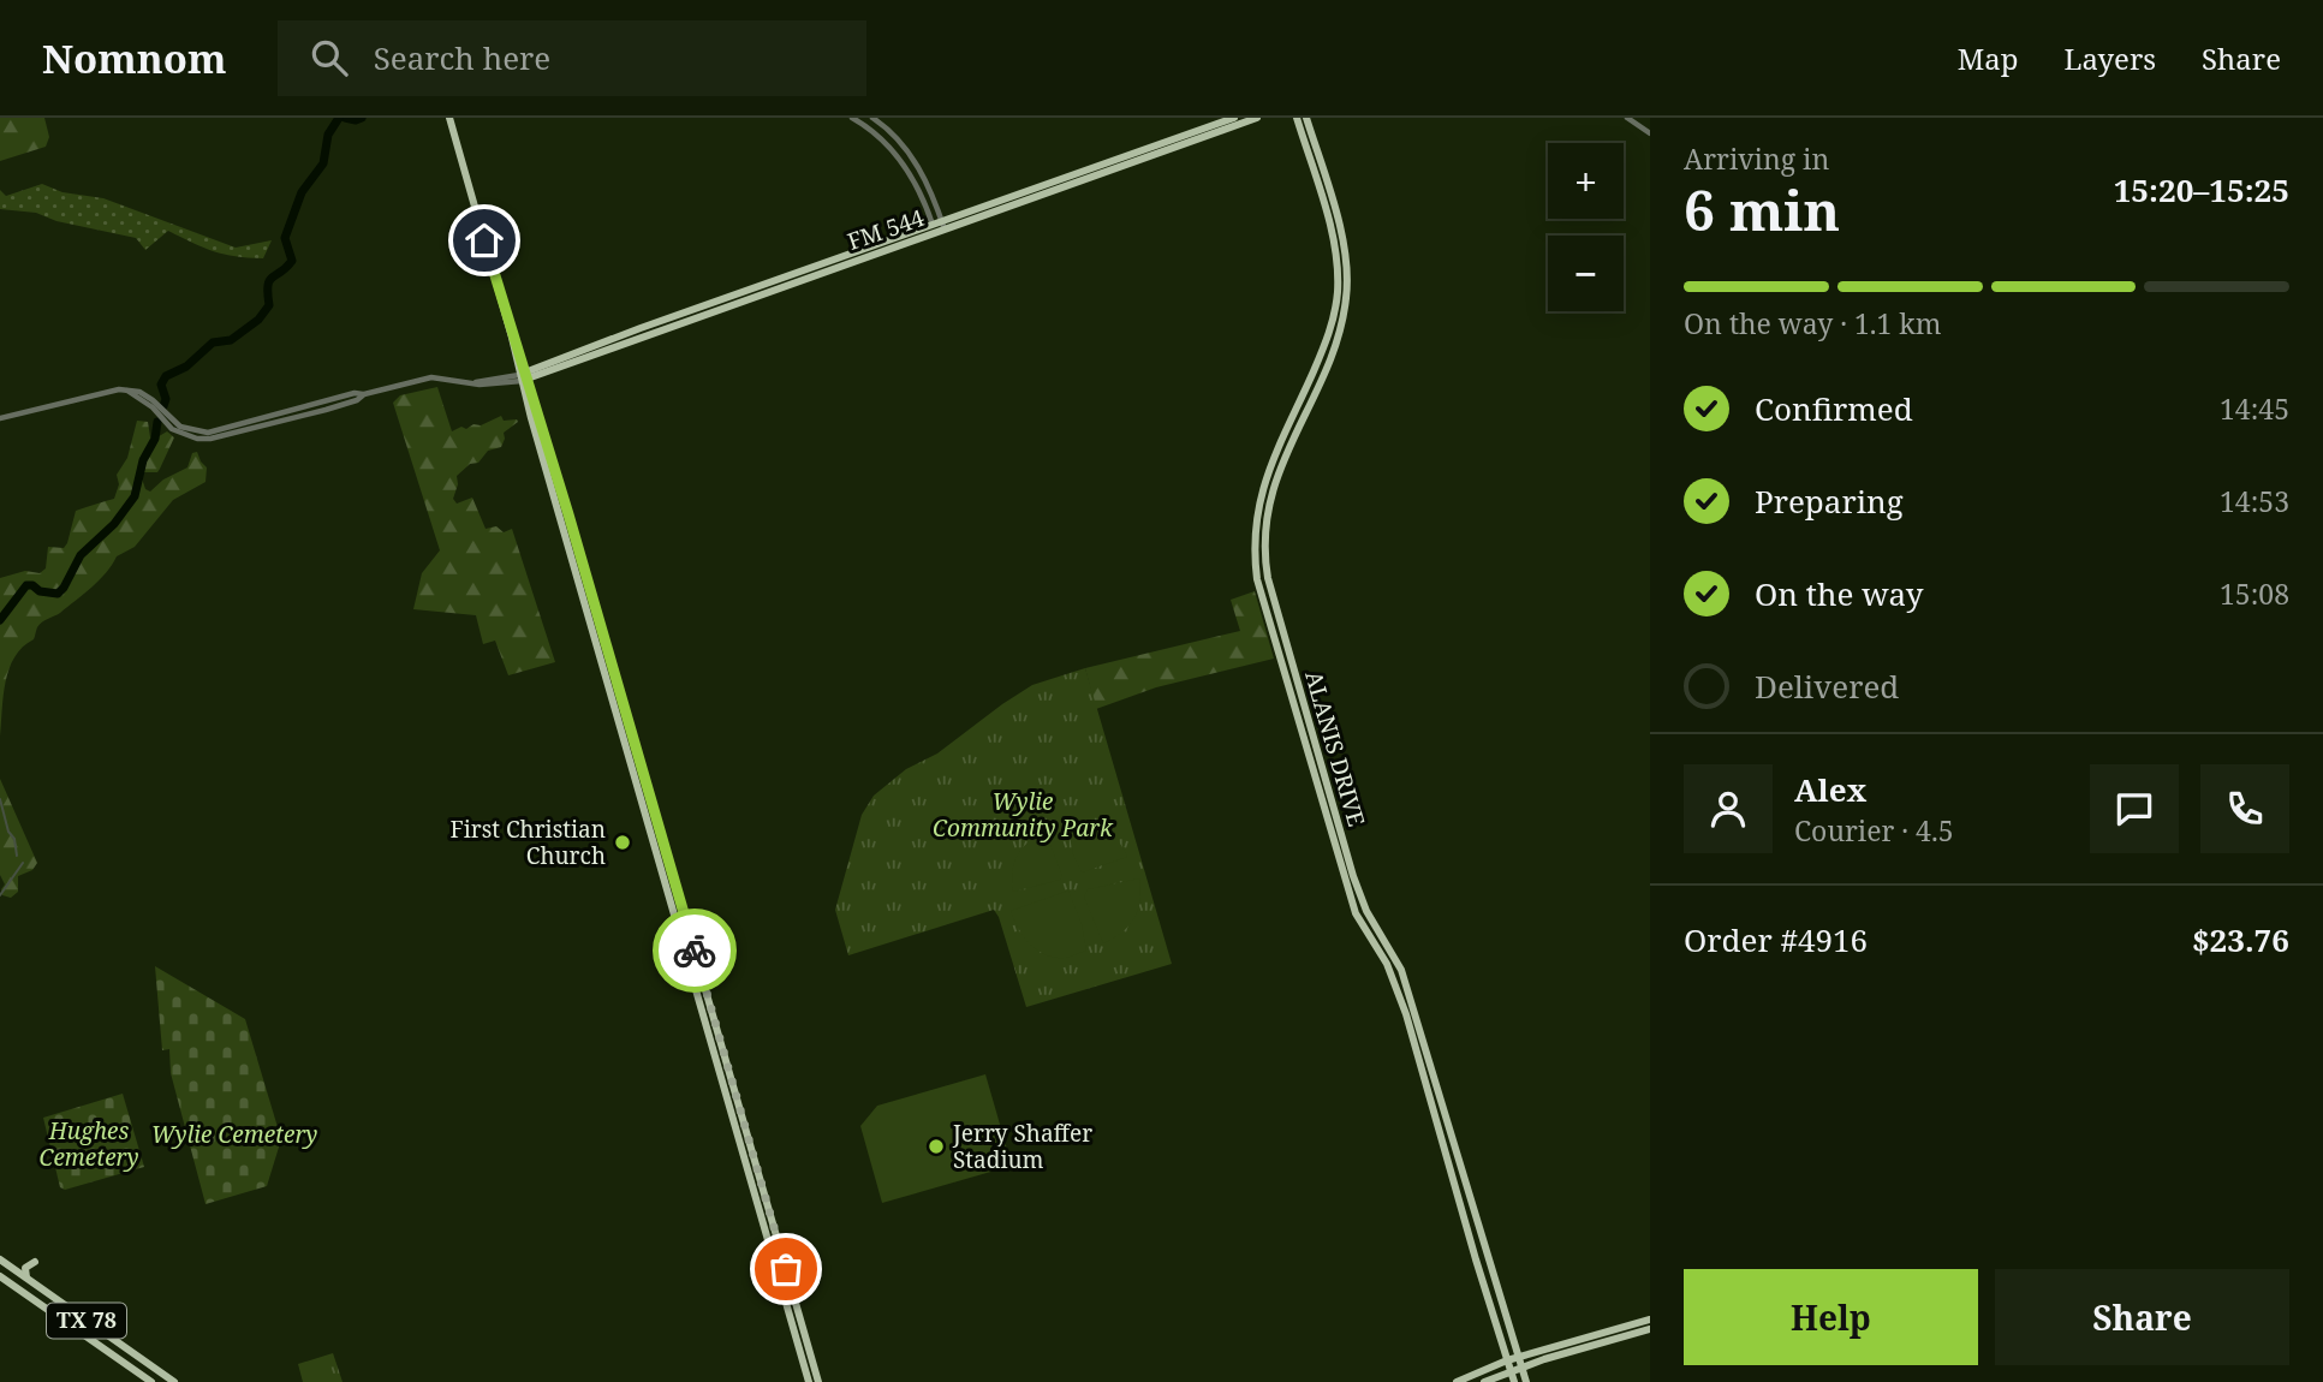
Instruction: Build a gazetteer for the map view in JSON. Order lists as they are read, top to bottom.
{
  "streets": {
    "main road": ["FM 544", "ALANIS DRIVE", "TX 78"]
  },
  "parks": ["Wylie Community Park", "Hughes Cemetery", "Wylie Cemetery"],
  "places": ["First Christian Church", "Jerry Shaffer Stadium"],
  "page": {
    "header": "Nomnom",
    "search": "Search here",
    "nav": ["Map", "Layers", "Share"],
    "heading": ["6 min", "Arriving in", "15:20–15:25"],
    "panel": [
      "Alex",
      "Courier · 4.5",
      "Order #4916",
      "$23.76"
    ],
    "map_buttons": ["+", "−"],
    "bar": "On the way · 1.1 km",
    "list": [
      ["Confirmed", "14:45"],
      ["Preparing", "14:53"],
      ["On the way", "15:08"],
      "Delivered"
    ],
    "buttons": ["Help", "Share"]
  }
}
